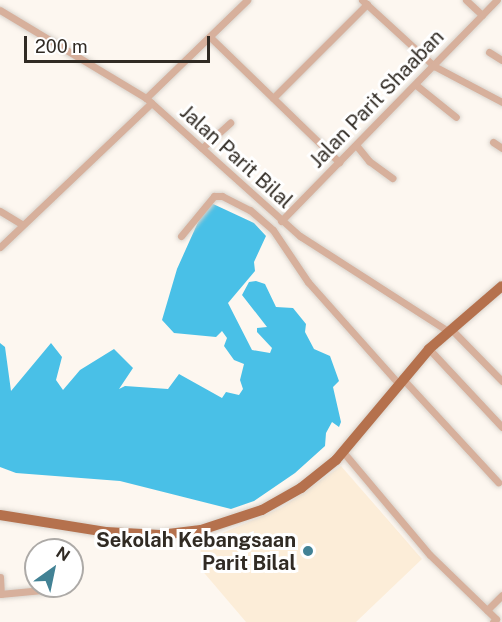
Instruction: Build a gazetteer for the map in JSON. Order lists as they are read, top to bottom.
{
  "streets": {
    "street": ["Jalan Parit Shaaban", "Jalan Parit Bilal"]
  },
  "crossings": [
    ["Jalan Parit Shaaban", "Jalan Parit Bilal"]
  ],
  "places": ["Sekolah Kebangsaan Parit Bilal"],
  "scale_bar": "200 m",
  "north": "top right"
}
